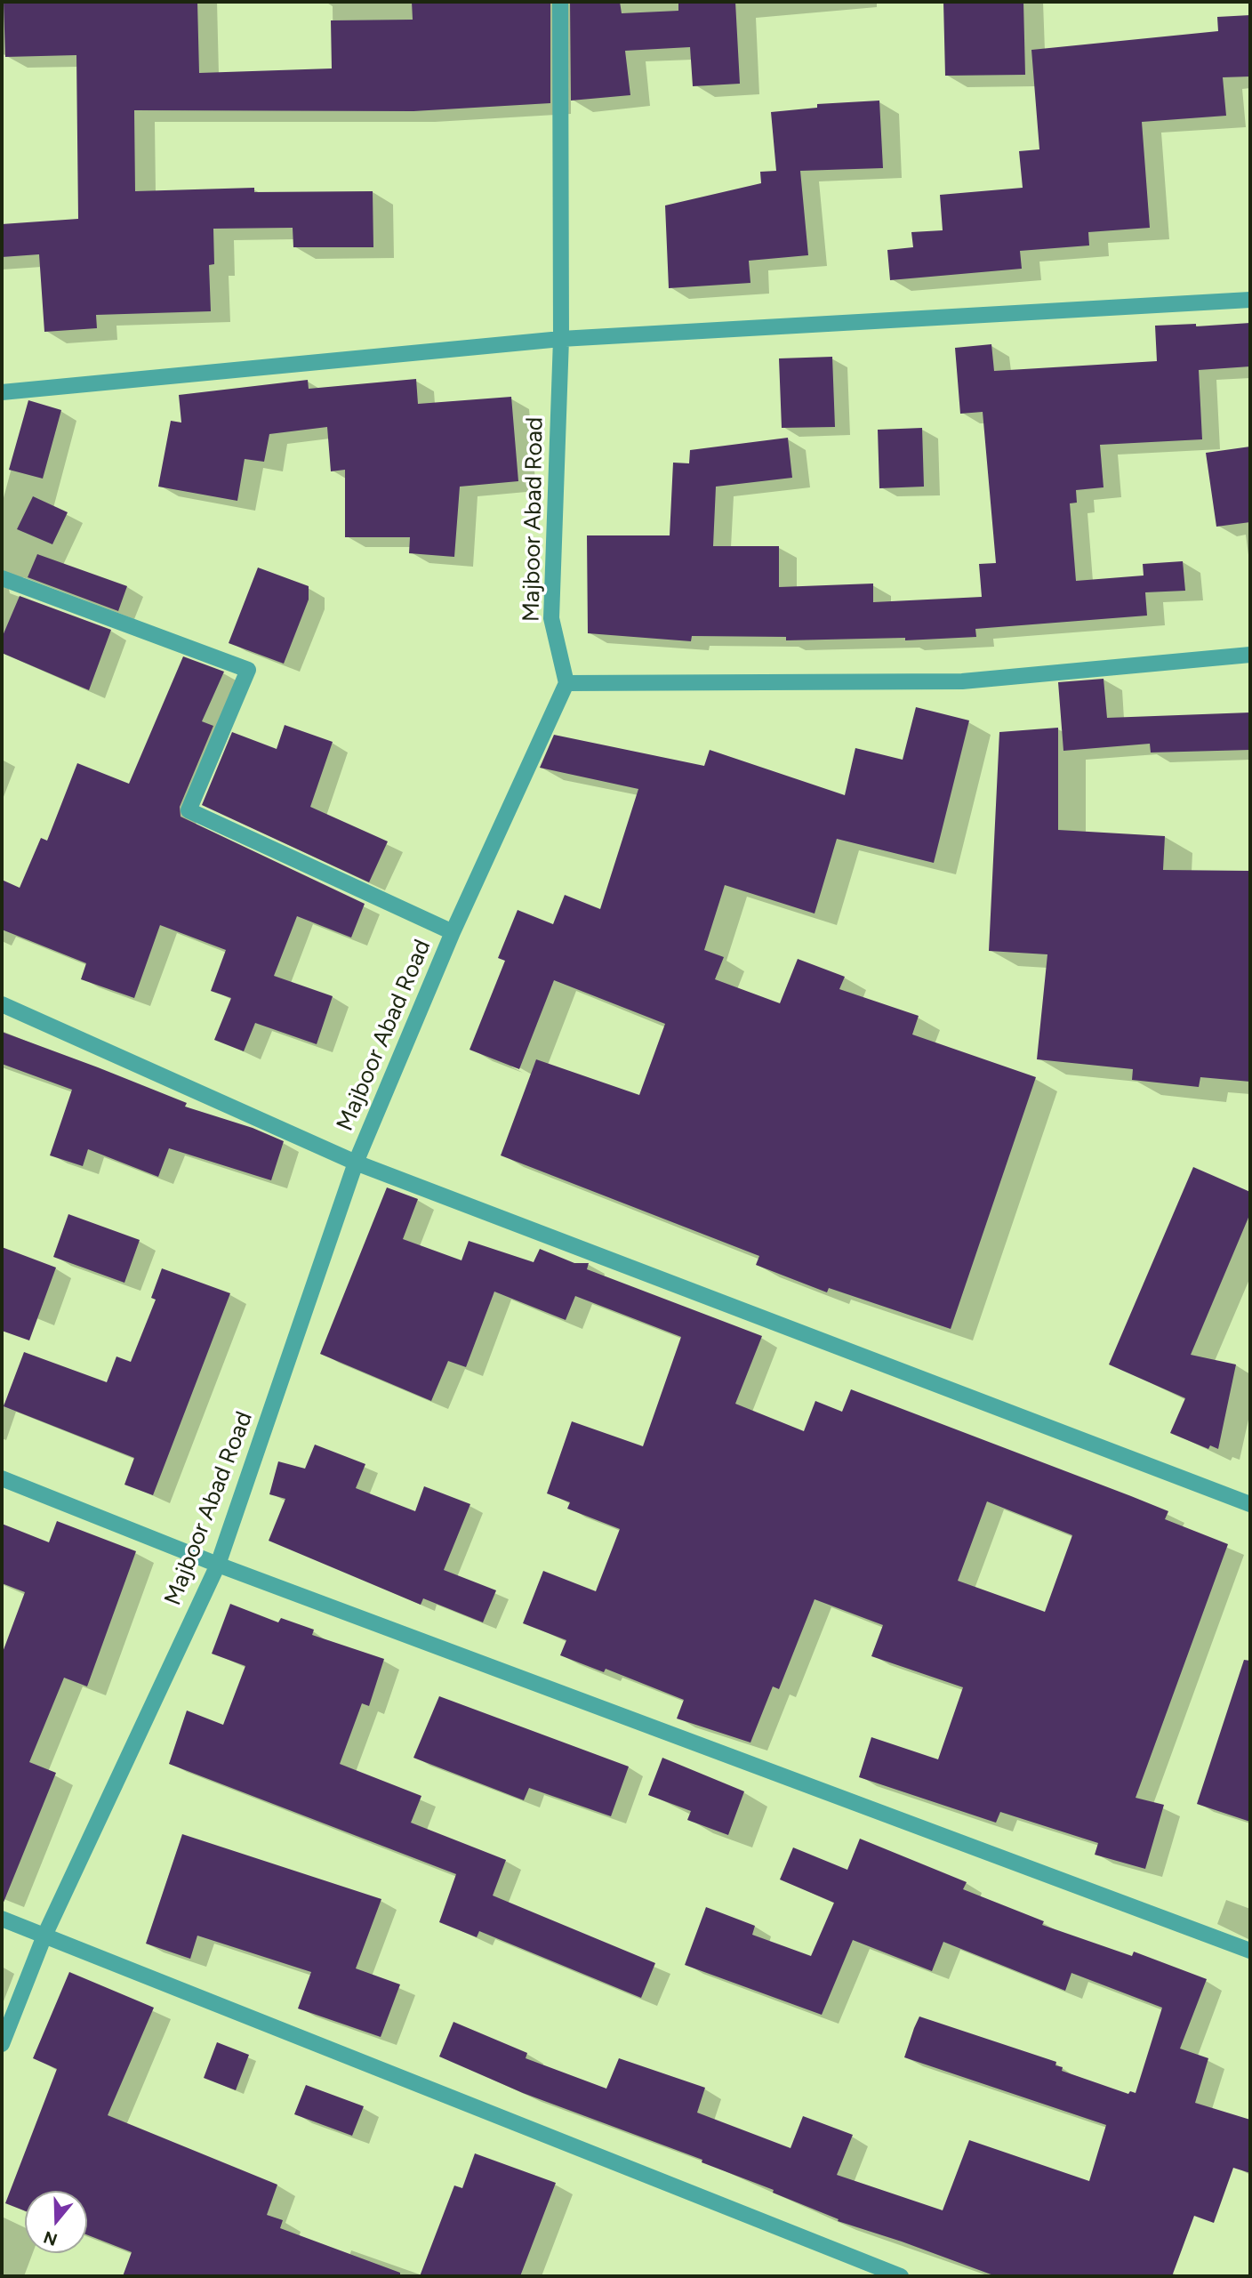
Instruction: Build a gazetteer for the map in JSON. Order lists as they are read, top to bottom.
{
  "streets": {
    "street": ["Majboor Abad Road"]
  },
  "north": "bottom"
}
